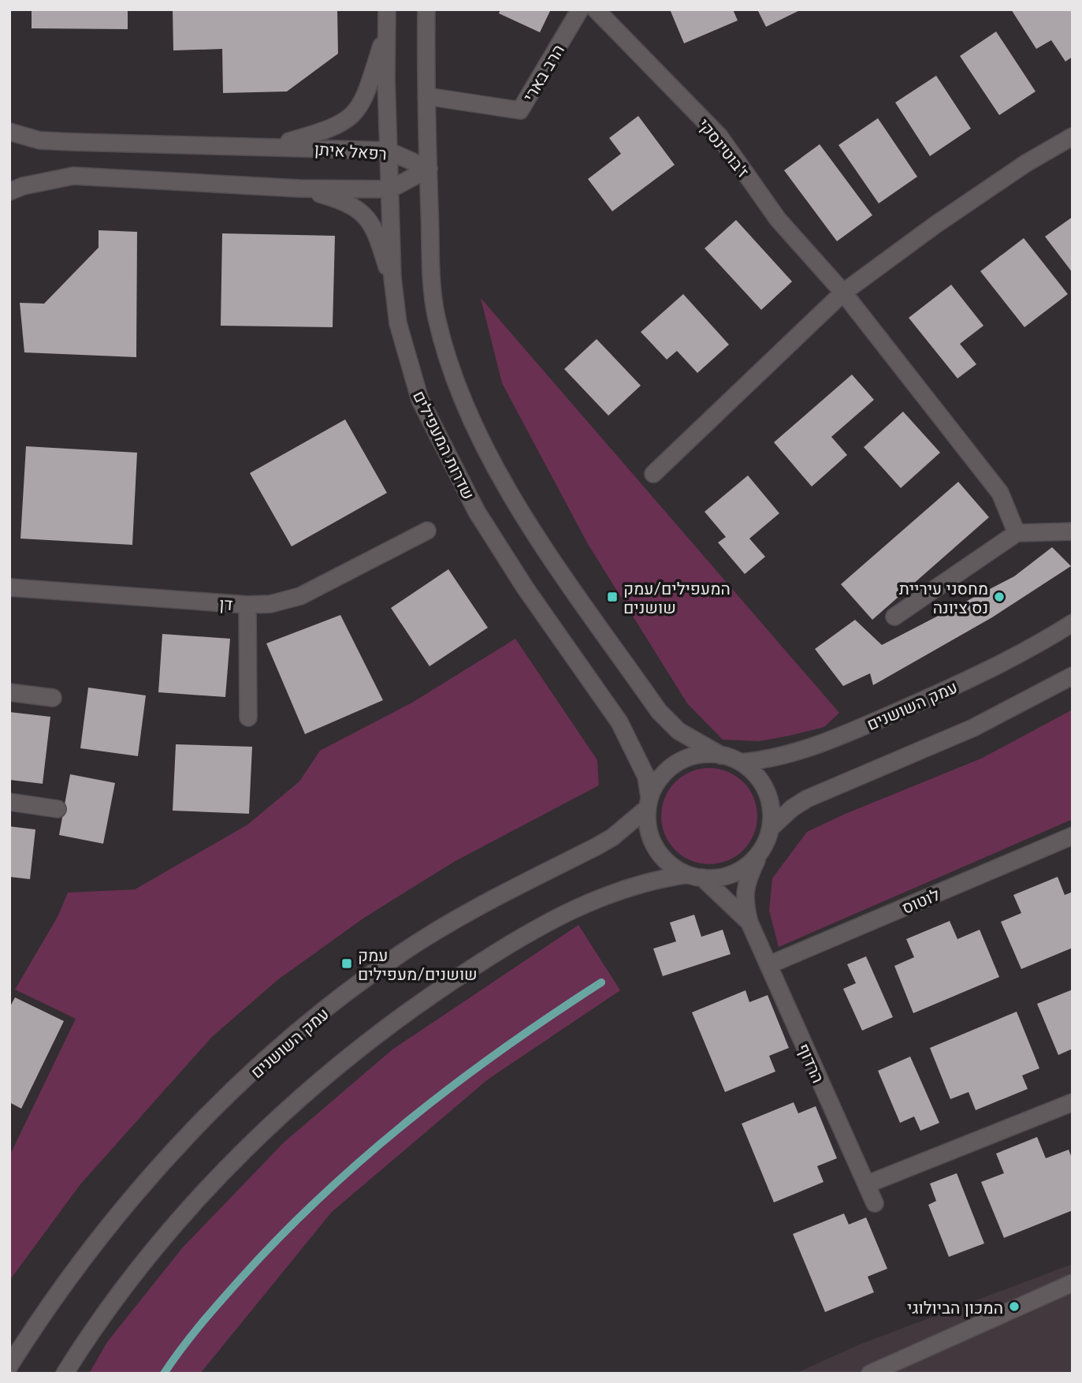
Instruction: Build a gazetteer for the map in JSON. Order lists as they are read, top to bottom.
{
  "streets": {
    "street": [
      "הרב בארי",
      "ז'בוטינסקי",
      "רפאל איתן",
      "שדרות המעפילים",
      "דן",
      "עמק השושנים",
      "לוטוס",
      "הרדוף"
    ]
  },
  "crossings": [
    ["רפאל איתן", "שדרות המעפילים"],
    ["שדרות המעפילים", "עמק השושנים"],
    ["שדרות המעפילים", "הרדוף"],
    ["עמק השושנים", "הרדוף"],
    ["לוטוס", "הרדוף"]
  ],
  "places": {
    "transit": ["המעפילים/עמק שושנים", "עמק שושנים/מעפילים"],
    "other": ["מחסני עיריית נס ציונה", "המכון הביולוגי"]
  }
}
